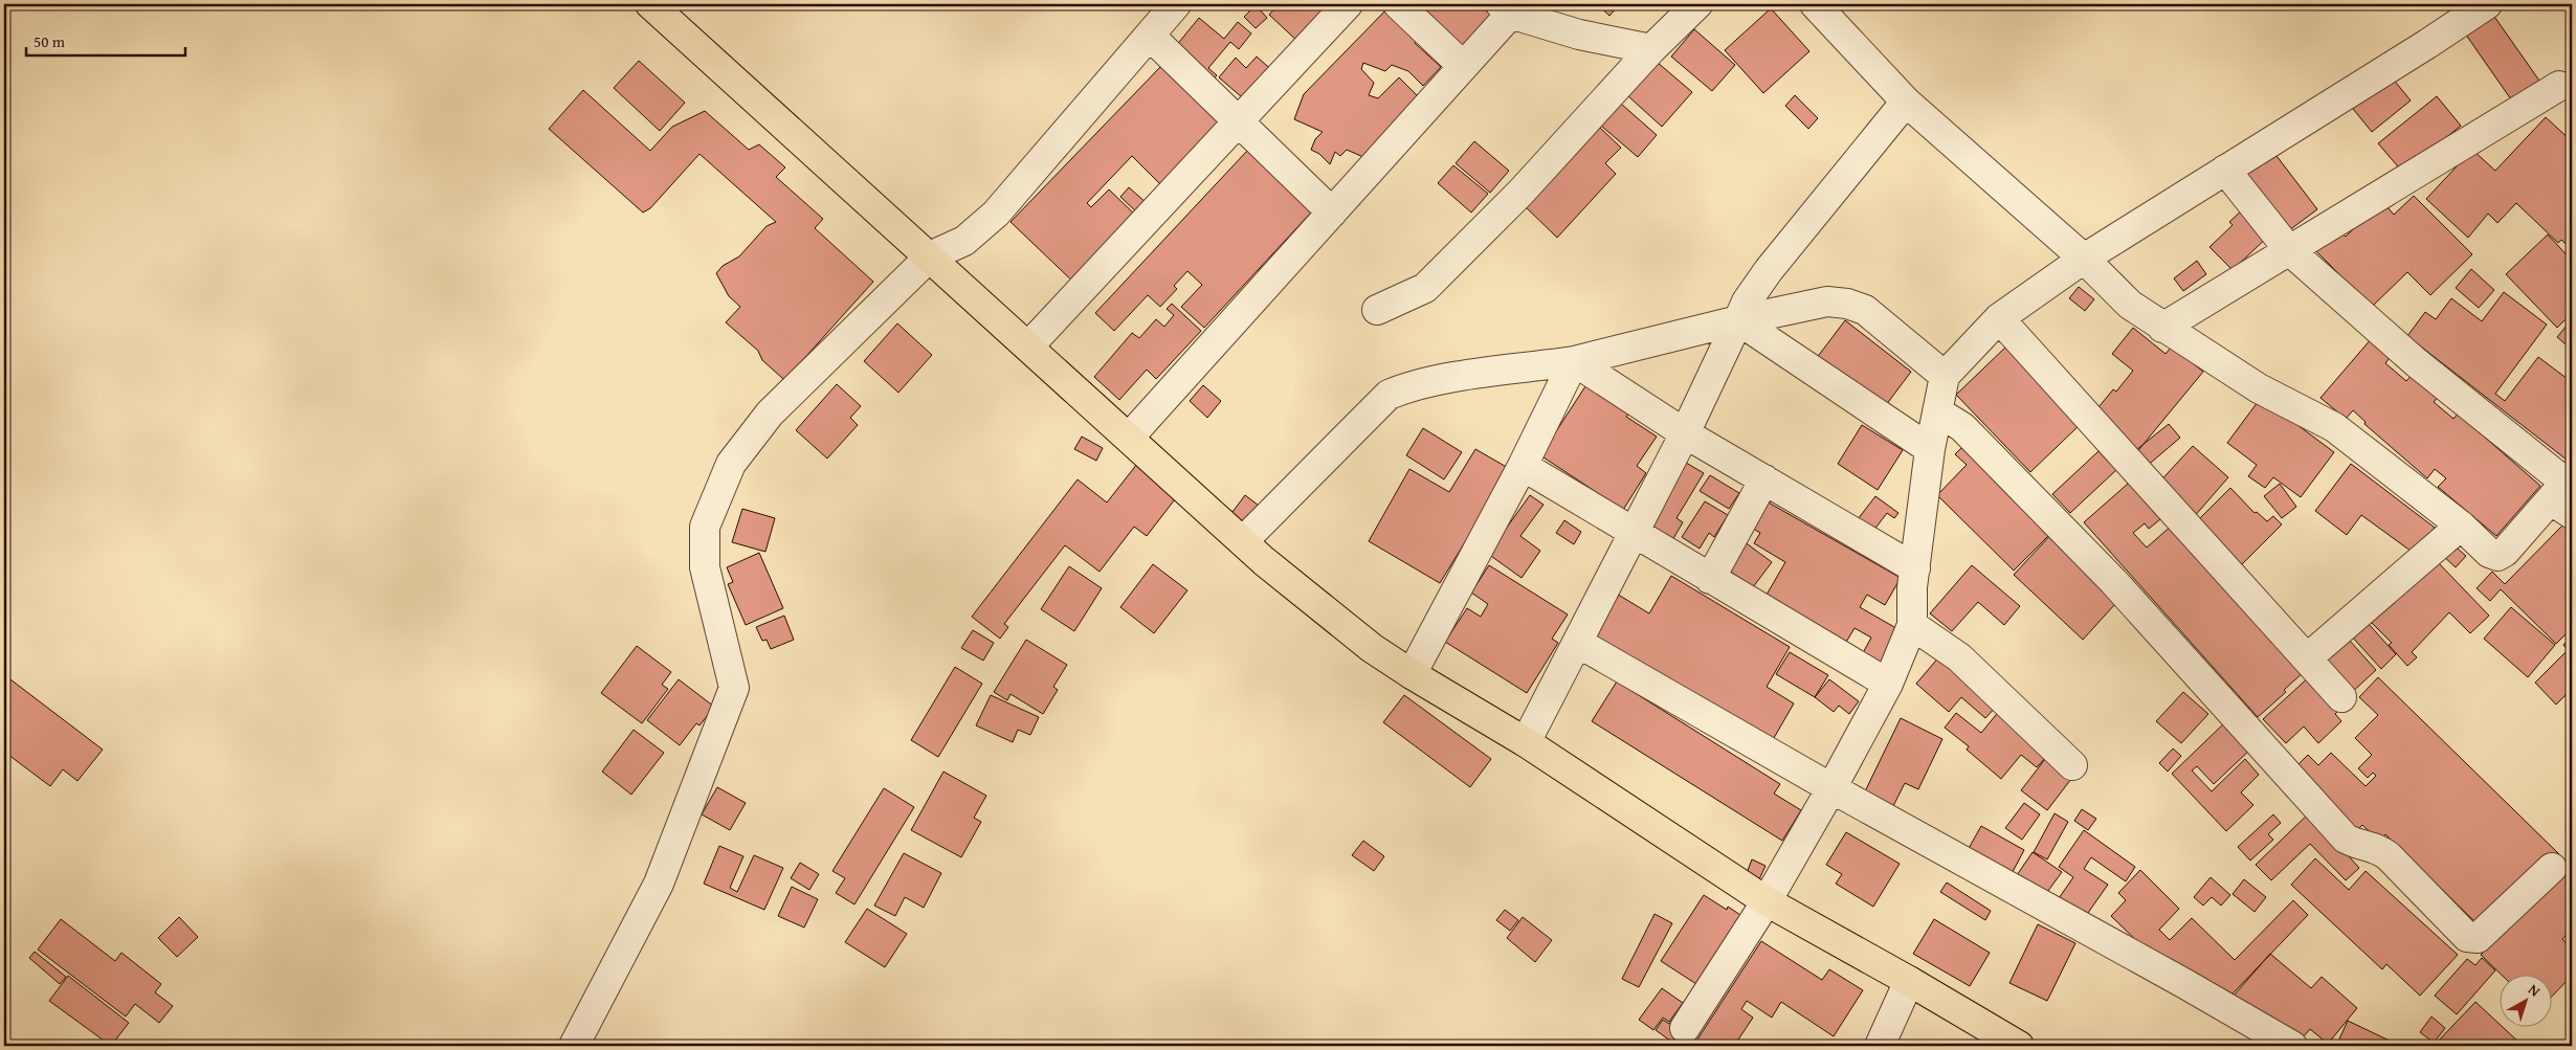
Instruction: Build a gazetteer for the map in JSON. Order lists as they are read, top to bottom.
{
  "scale_bar": "50 m",
  "north": "top right"
}
